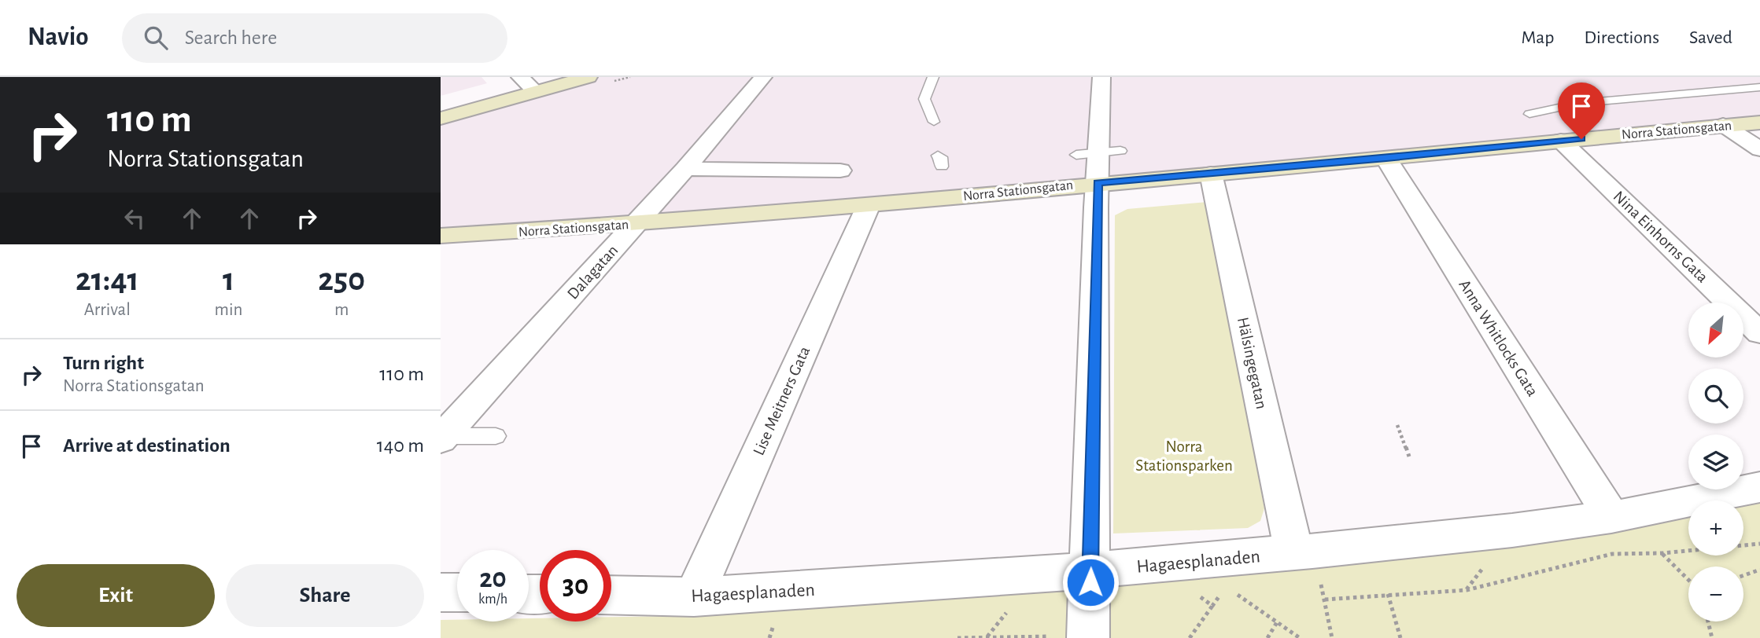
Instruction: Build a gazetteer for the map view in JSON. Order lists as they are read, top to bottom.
{
  "streets": {
    "street": [
      "Norra Stationsgatan",
      "Nina Einhorns Gata",
      "Dalagatan",
      "Anna Whitlocks Gata",
      "Hälsingegatan",
      "Lise Meitners Gata",
      "Hagaesplanaden"
    ]
  },
  "crossings": [
    ["Norra Stationsgatan", "Nina Einhorns Gata"],
    ["Norra Stationsgatan", "Dalagatan"],
    ["Norra Stationsgatan", "Anna Whitlocks Gata"],
    ["Norra Stationsgatan", "Hälsingegatan"],
    ["Norra Stationsgatan", "Lise Meitners Gata"],
    ["Anna Whitlocks Gata", "Hagaesplanaden"],
    ["Hälsingegatan", "Hagaesplanaden"],
    ["Lise Meitners Gata", "Hagaesplanaden"]
  ],
  "parks": ["Norra Stationsparken"],
  "north": "bottom left",
  "page": {
    "header": "Navio",
    "search": "Search here",
    "nav": ["Map", "Directions", "Saved"],
    "turn": ["110 m", "Norra Stationsgatan"],
    "eta": [
      "21:41",
      "Arrival",
      "1",
      "min",
      "250",
      "m"
    ],
    "map_buttons": ["+", "−"],
    "list": [
      {
        "name": "Turn right",
        "note": "Norra Stationsgatan",
        "value": "110 m"
      },
      {
        "name": "Arrive at destination",
        "value": "140 m"
      }
    ],
    "speed": "20 km/h",
    "limit": "30",
    "buttons": ["Exit", "Share"]
  }
}
